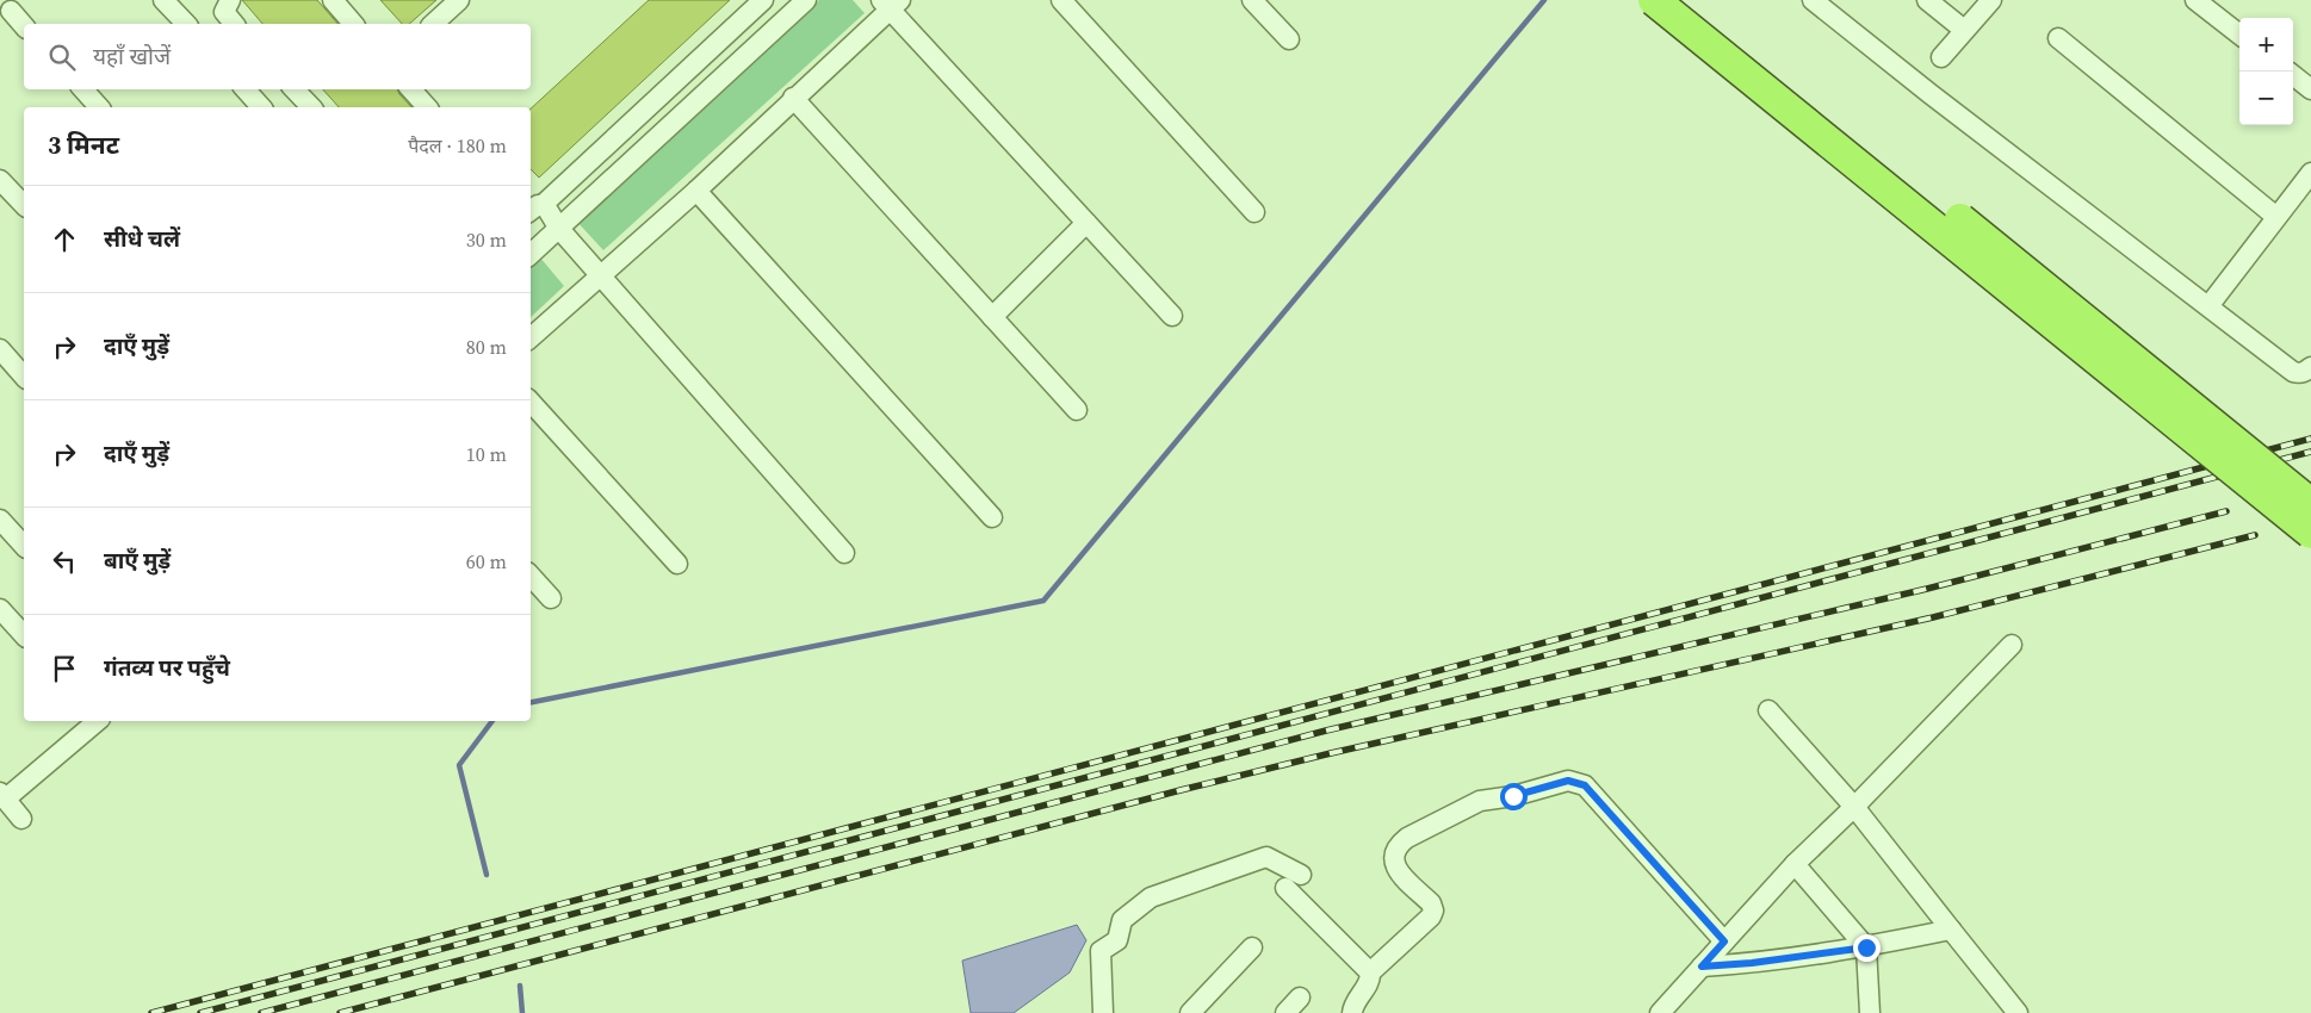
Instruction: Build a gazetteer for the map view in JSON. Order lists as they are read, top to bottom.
{
  "page": {
    "map_buttons": ["+", "−"],
    "search": "यहाँ खोजें",
    "heading": ["3 मिनट", "पैदल · 180 m"],
    "list": [
      ["सीधे चलें", "30 m"],
      ["दाएँ मुड़ें", "80 m"],
      ["दाएँ मुड़ें", "10 m"],
      ["बाएँ मुड़ें", "60 m"],
      "गंतव्य पर पहुँचे"
    ]
  }
}
